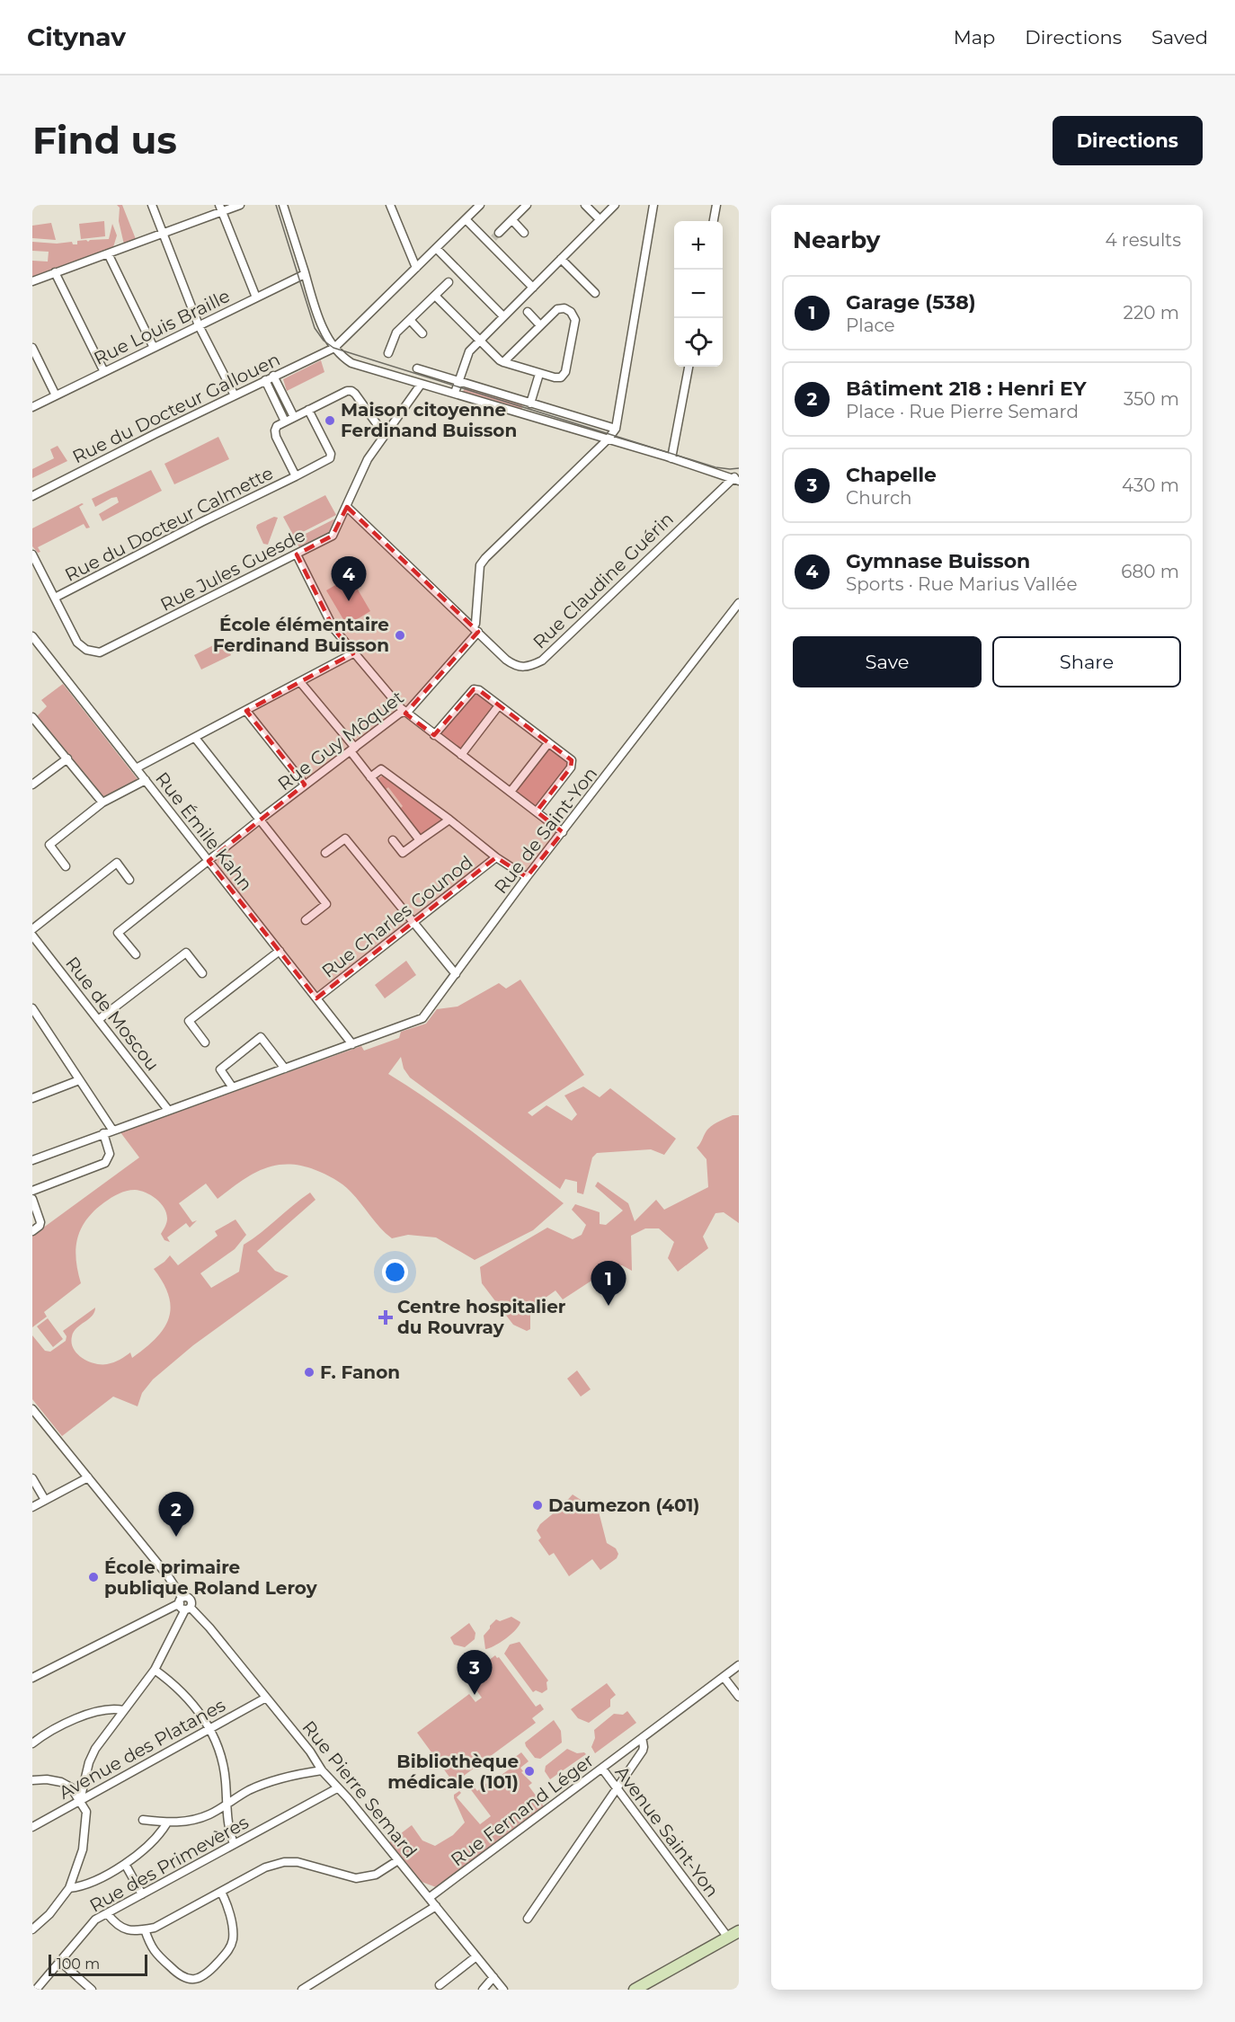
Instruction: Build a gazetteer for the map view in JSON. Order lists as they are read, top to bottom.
{
  "streets": {
    "street": [
      "Rue Louis Braille",
      "Rue du Docteur Gallouen",
      "Rue du Docteur Calmette",
      "Rue Jules Guesde",
      "Rue Claudine Guérin",
      "Rue Guy Môquet",
      "Rue de Saint-Yon",
      "Rue Émile Kahn",
      "Rue Charles Gounod",
      "Rue de Moscou",
      "Avenue des Platanes",
      "Rue Pierre Semard",
      "Rue Fernand Léger",
      "Avenue Saint-Yon",
      "Rue des Primevères"
    ]
  },
  "crossings": [
    ["Rue du Docteur Calmette", "Rue Jules Guesde"],
    ["Rue Jules Guesde", "Rue Claudine Guérin"],
    ["Rue Claudine Guérin", "Rue Guy Môquet"],
    ["Rue Guy Môquet", "Rue Émile Kahn"],
    ["Rue de Saint-Yon", "Rue Émile Kahn"],
    ["Rue de Saint-Yon", "Rue de Moscou"],
    ["Rue Émile Kahn", "Rue Charles Gounod"],
    ["Avenue des Platanes", "Rue Pierre Semard"],
    ["Rue Pierre Semard", "Rue Fernand Léger"],
    ["Rue Pierre Semard", "Rue des Primevères"],
    ["Rue Fernand Léger", "Avenue Saint-Yon"]
  ],
  "places": {
    "other": [
      "Maison citoyenne Ferdinand Buisson",
      "École élémentaire Ferdinand Buisson",
      "F. Fanon",
      "Daumezon (401)",
      "École primaire publique Roland Leroy",
      "Bibliothèque médicale (101)"
    ],
    "health": ["Centre hospitalier du Rouvray"]
  },
  "scale_bar": "100 m",
  "page": {
    "header": "Citynav",
    "nav": ["Map", "Directions", "Saved"],
    "buttons": [
      "Directions",
      ["Save", "Share"]
    ],
    "title": "Find us",
    "heading": ["Nearby", "4 results"],
    "map_buttons": ["+", "−"],
    "list": [
      {
        "mark": "1",
        "name": "Garage (538)",
        "note": "Place",
        "value": "220 m"
      },
      {
        "mark": "2",
        "name": "Bâtiment 218 : Henri EY",
        "note": "Place · Rue Pierre Semard",
        "value": "350 m"
      },
      {
        "mark": "3",
        "name": "Chapelle",
        "note": "Church",
        "value": "430 m"
      },
      {
        "mark": "4",
        "name": "Gymnase Buisson",
        "note": "Sports · Rue Marius Vallée",
        "value": "680 m"
      }
    ],
    "pins": [
      "4",
      "1",
      "2",
      "3"
    ],
    "scale": "100 m"
  }
}
